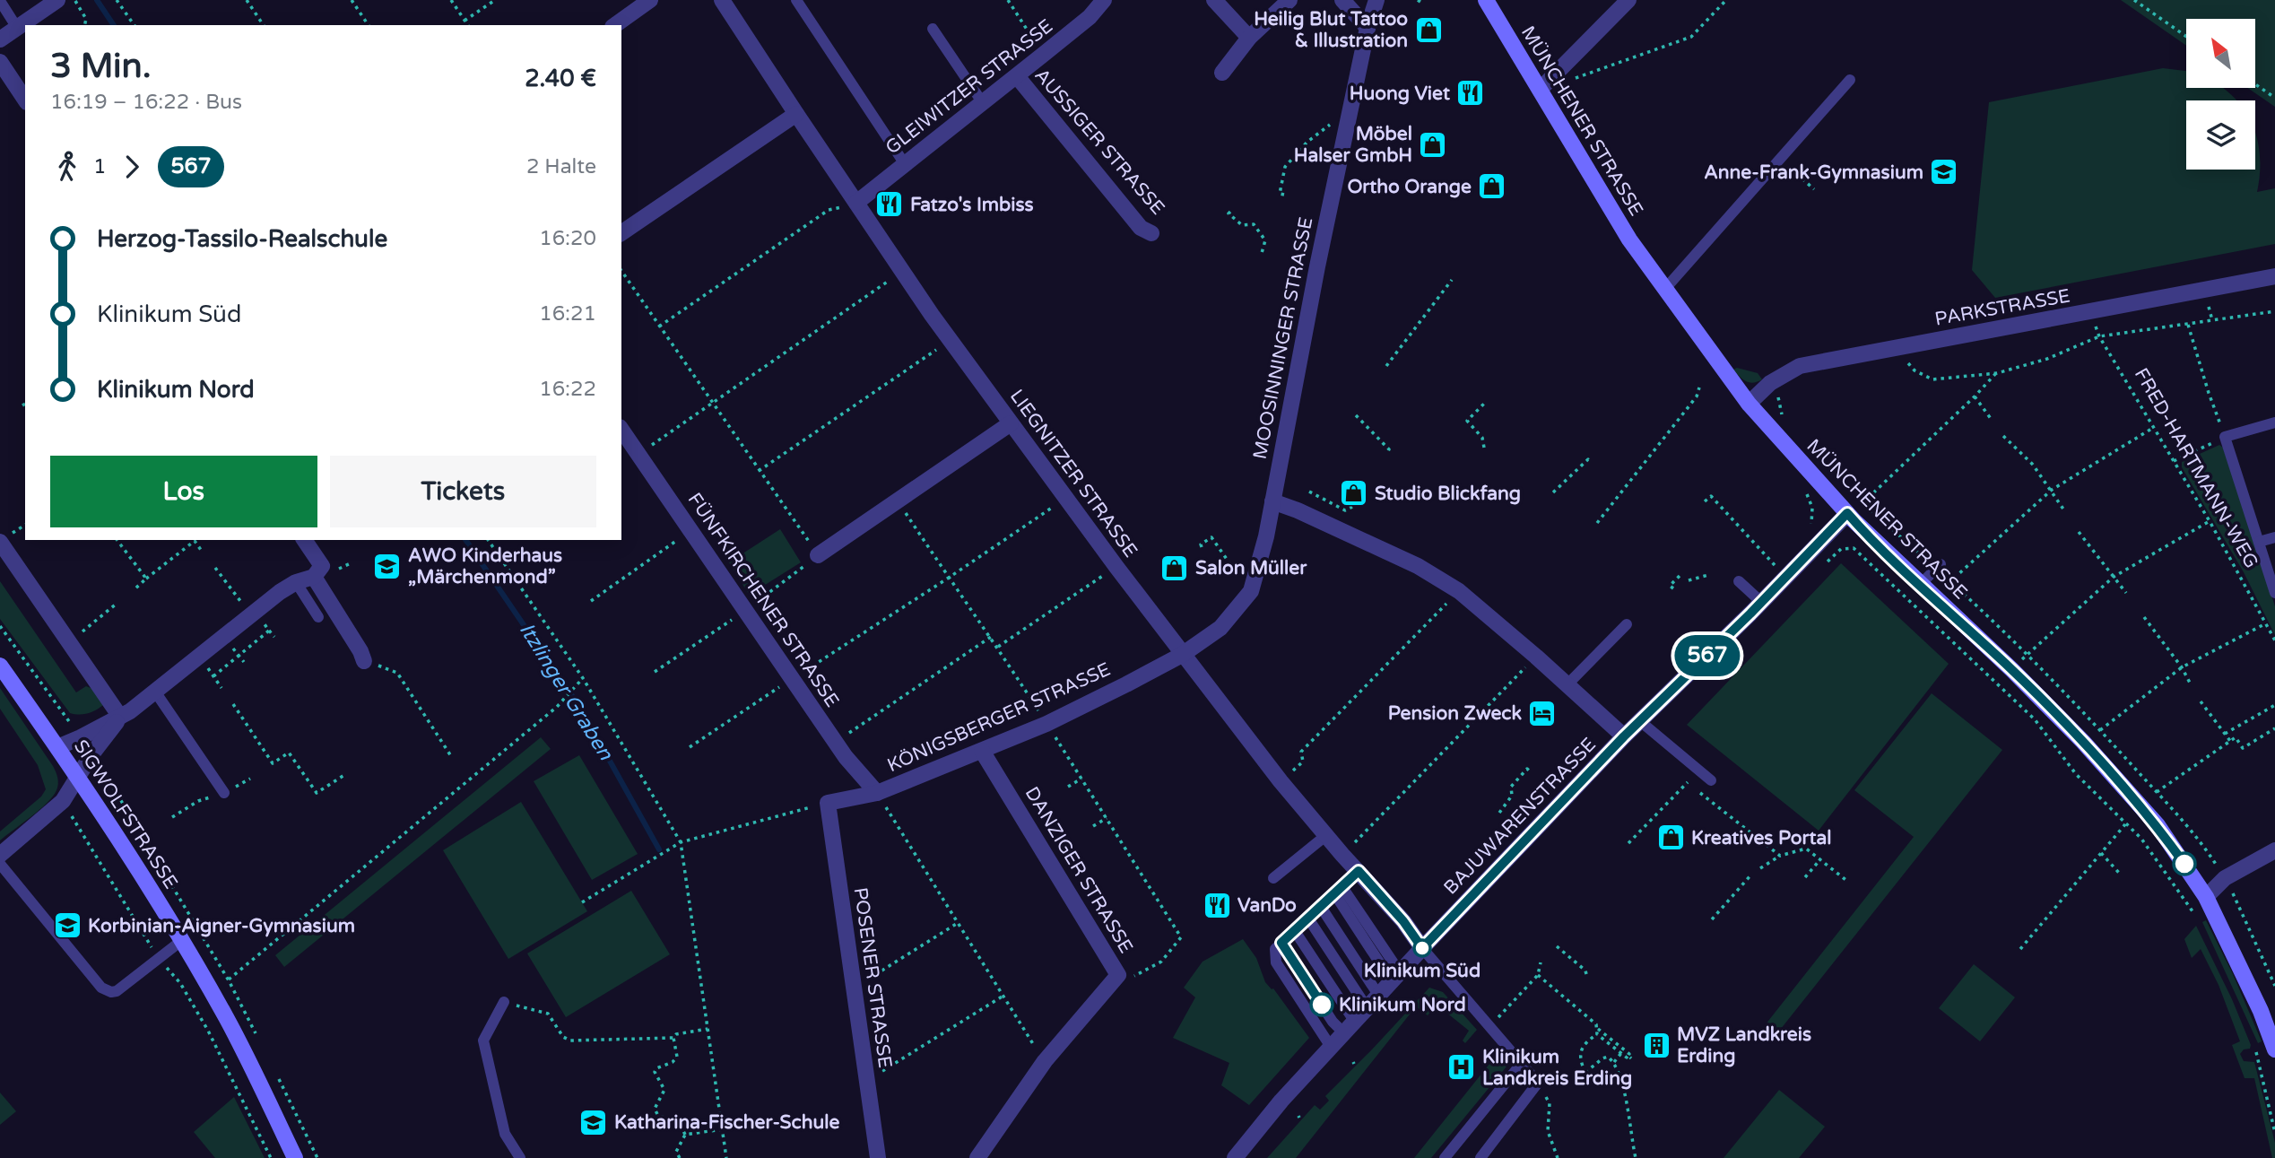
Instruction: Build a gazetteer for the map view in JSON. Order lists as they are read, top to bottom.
{
  "streets": {
    "street": [
      "GLEIWITZER STRASSE",
      "MÜNCHENER STRASSE",
      "AUSSIGER STRASSE",
      "PARKSTRASSE",
      "MOOSINNINGER STRASSE",
      "LIEGNITZER STRASSE",
      "FÜNFKIRCHENER STRASSE",
      "KÖNIGSBERGER STRASSE",
      "SIGWOLFSTRASSE",
      "BAJUWARENSTRASSE",
      "DANZIGER STRASSE",
      "POSENER STRASSE"
    ],
    "lane": ["FRED-HARTMANN-WEG"]
  },
  "crossings": [
    ["GLEIWITZER STRASSE", "AUSSIGER STRASSE"],
    ["GLEIWITZER STRASSE", "LIEGNITZER STRASSE"],
    ["MÜNCHENER STRASSE", "PARKSTRASSE"],
    ["MÜNCHENER STRASSE", "BAJUWARENSTRASSE"],
    ["PARKSTRASSE", "FRED-HARTMANN-WEG"],
    ["MOOSINNINGER STRASSE", "LIEGNITZER STRASSE"],
    ["MOOSINNINGER STRASSE", "KÖNIGSBERGER STRASSE"],
    ["LIEGNITZER STRASSE", "KÖNIGSBERGER STRASSE"],
    ["LIEGNITZER STRASSE", "BAJUWARENSTRASSE"],
    ["FÜNFKIRCHENER STRASSE", "KÖNIGSBERGER STRASSE"],
    ["KÖNIGSBERGER STRASSE", "DANZIGER STRASSE"],
    ["KÖNIGSBERGER STRASSE", "POSENER STRASSE"]
  ],
  "water": ["Itzlinger Graben"],
  "places": {
    "shop": [
      "Heilig Blut Tattoo & Illustration",
      "Möbel Halser GmbH",
      "Ortho Orange",
      "Studio Blickfang",
      "Salon Müller",
      "Kreatives Portal"
    ],
    "restaurant": ["Huong Viet", "Fatzo's Imbiss", "VanDo"],
    "school or university": [
      "Anne-Frank-Gymnasium",
      "AWO Kinderhaus „Märchenmond”",
      "Korbinian-Aigner-Gymnasium",
      "Katharina-Fischer-Schule"
    ],
    "hotel": ["Pension Zweck"],
    "other": ["Klinikum Süd", "Klinikum Nord"],
    "building": ["MVZ Landkreis Erding"],
    "hospital": ["Klinikum Landkreis Erding"]
  },
  "lines": ["bus line 567"],
  "north": "top left",
  "page": {
    "on_map": "567",
    "heading": ["3 Min.", "16:19 – 16:22 · Bus", "2.40 €"],
    "legs": ["1", "567", "2 Halte"],
    "list": [
      {
        "name": "Herzog-Tassilo-Realschule",
        "value": "16:20"
      },
      {
        "name": "Klinikum Süd",
        "value": "16:21"
      },
      {
        "name": "Klinikum Nord",
        "value": "16:22"
      }
    ],
    "buttons": ["Los", "Tickets"]
  }
}
